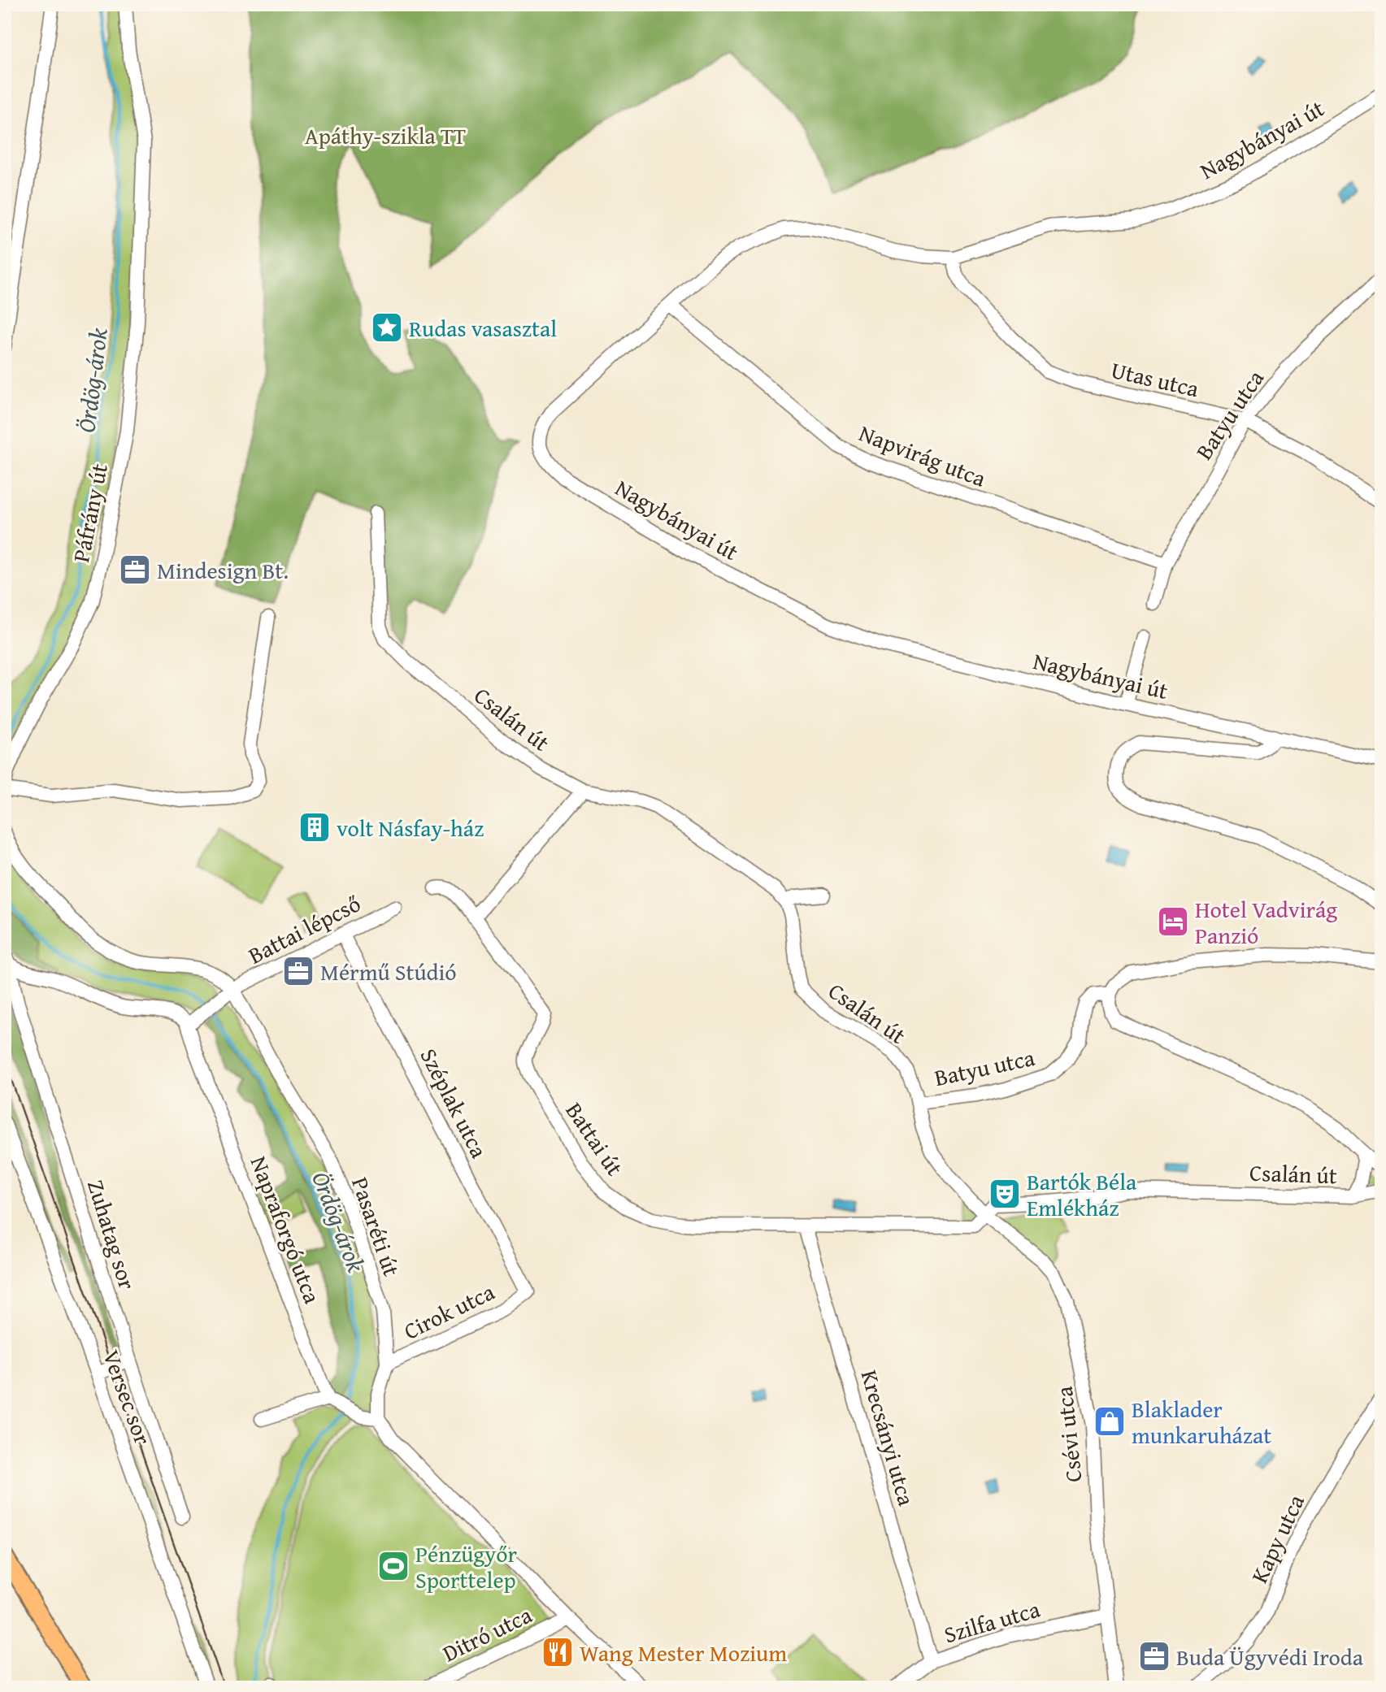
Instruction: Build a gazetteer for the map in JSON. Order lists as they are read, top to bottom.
{
  "streets": {
    "street": [
      "Nagybányai út",
      "Utas utca",
      "Batyu utca",
      "Napvirág utca",
      "Páfrány út",
      "Csalán út",
      "Battai lépcső",
      "Széplak utca",
      "Battai út",
      "Pasaréti út",
      "Napraforgó utca",
      "Zuhatag sor",
      "Cirok utca",
      "Versec sor",
      "Csévi utca",
      "Krecsányi utca",
      "Kapy utca",
      "Szilfa utca",
      "Ditró utca"
    ]
  },
  "crossings": [
    ["Nagybányai út", "Utas utca"],
    ["Nagybányai út", "Napvirág utca"],
    ["Utas utca", "Batyu utca"],
    ["Batyu utca", "Napvirág utca"],
    ["Batyu utca", "Csalán út"],
    ["Csalán út", "Battai út"],
    ["Csalán út", "Csévi utca"],
    ["Battai lépcső", "Széplak utca"],
    ["Battai lépcső", "Pasaréti út"],
    ["Battai lépcső", "Napraforgó utca"],
    ["Battai lépcső", "Zuhatag sor"],
    ["Széplak utca", "Cirok utca"],
    ["Battai út", "Csévi utca"],
    ["Battai út", "Krecsányi utca"],
    ["Pasaréti út", "Cirok utca"],
    ["Napraforgó utca", "Zuhatag sor"],
    ["Csévi utca", "Szilfa utca"],
    ["Krecsányi utca", "Szilfa utca"]
  ],
  "water": ["Ördög-árok"],
  "parks": ["Apáthy-szikla TT"],
  "places": {
    "place": ["Rudas vasasztal"],
    "office": ["Mindesign Bt.", "Mérmű Stúdió", "Buda Ügyvédi Iroda"],
    "building": ["volt Násfay-ház"],
    "hotel": ["Hotel Vadvirág Panzió"],
    "theatre": ["Bartók Béla Emlékház"],
    "shop": ["Blaklader munkaruházat"],
    "sports": ["Pénzügyőr Sporttelep"],
    "restaurant": ["Wang Mester Mozium"]
  }
}
